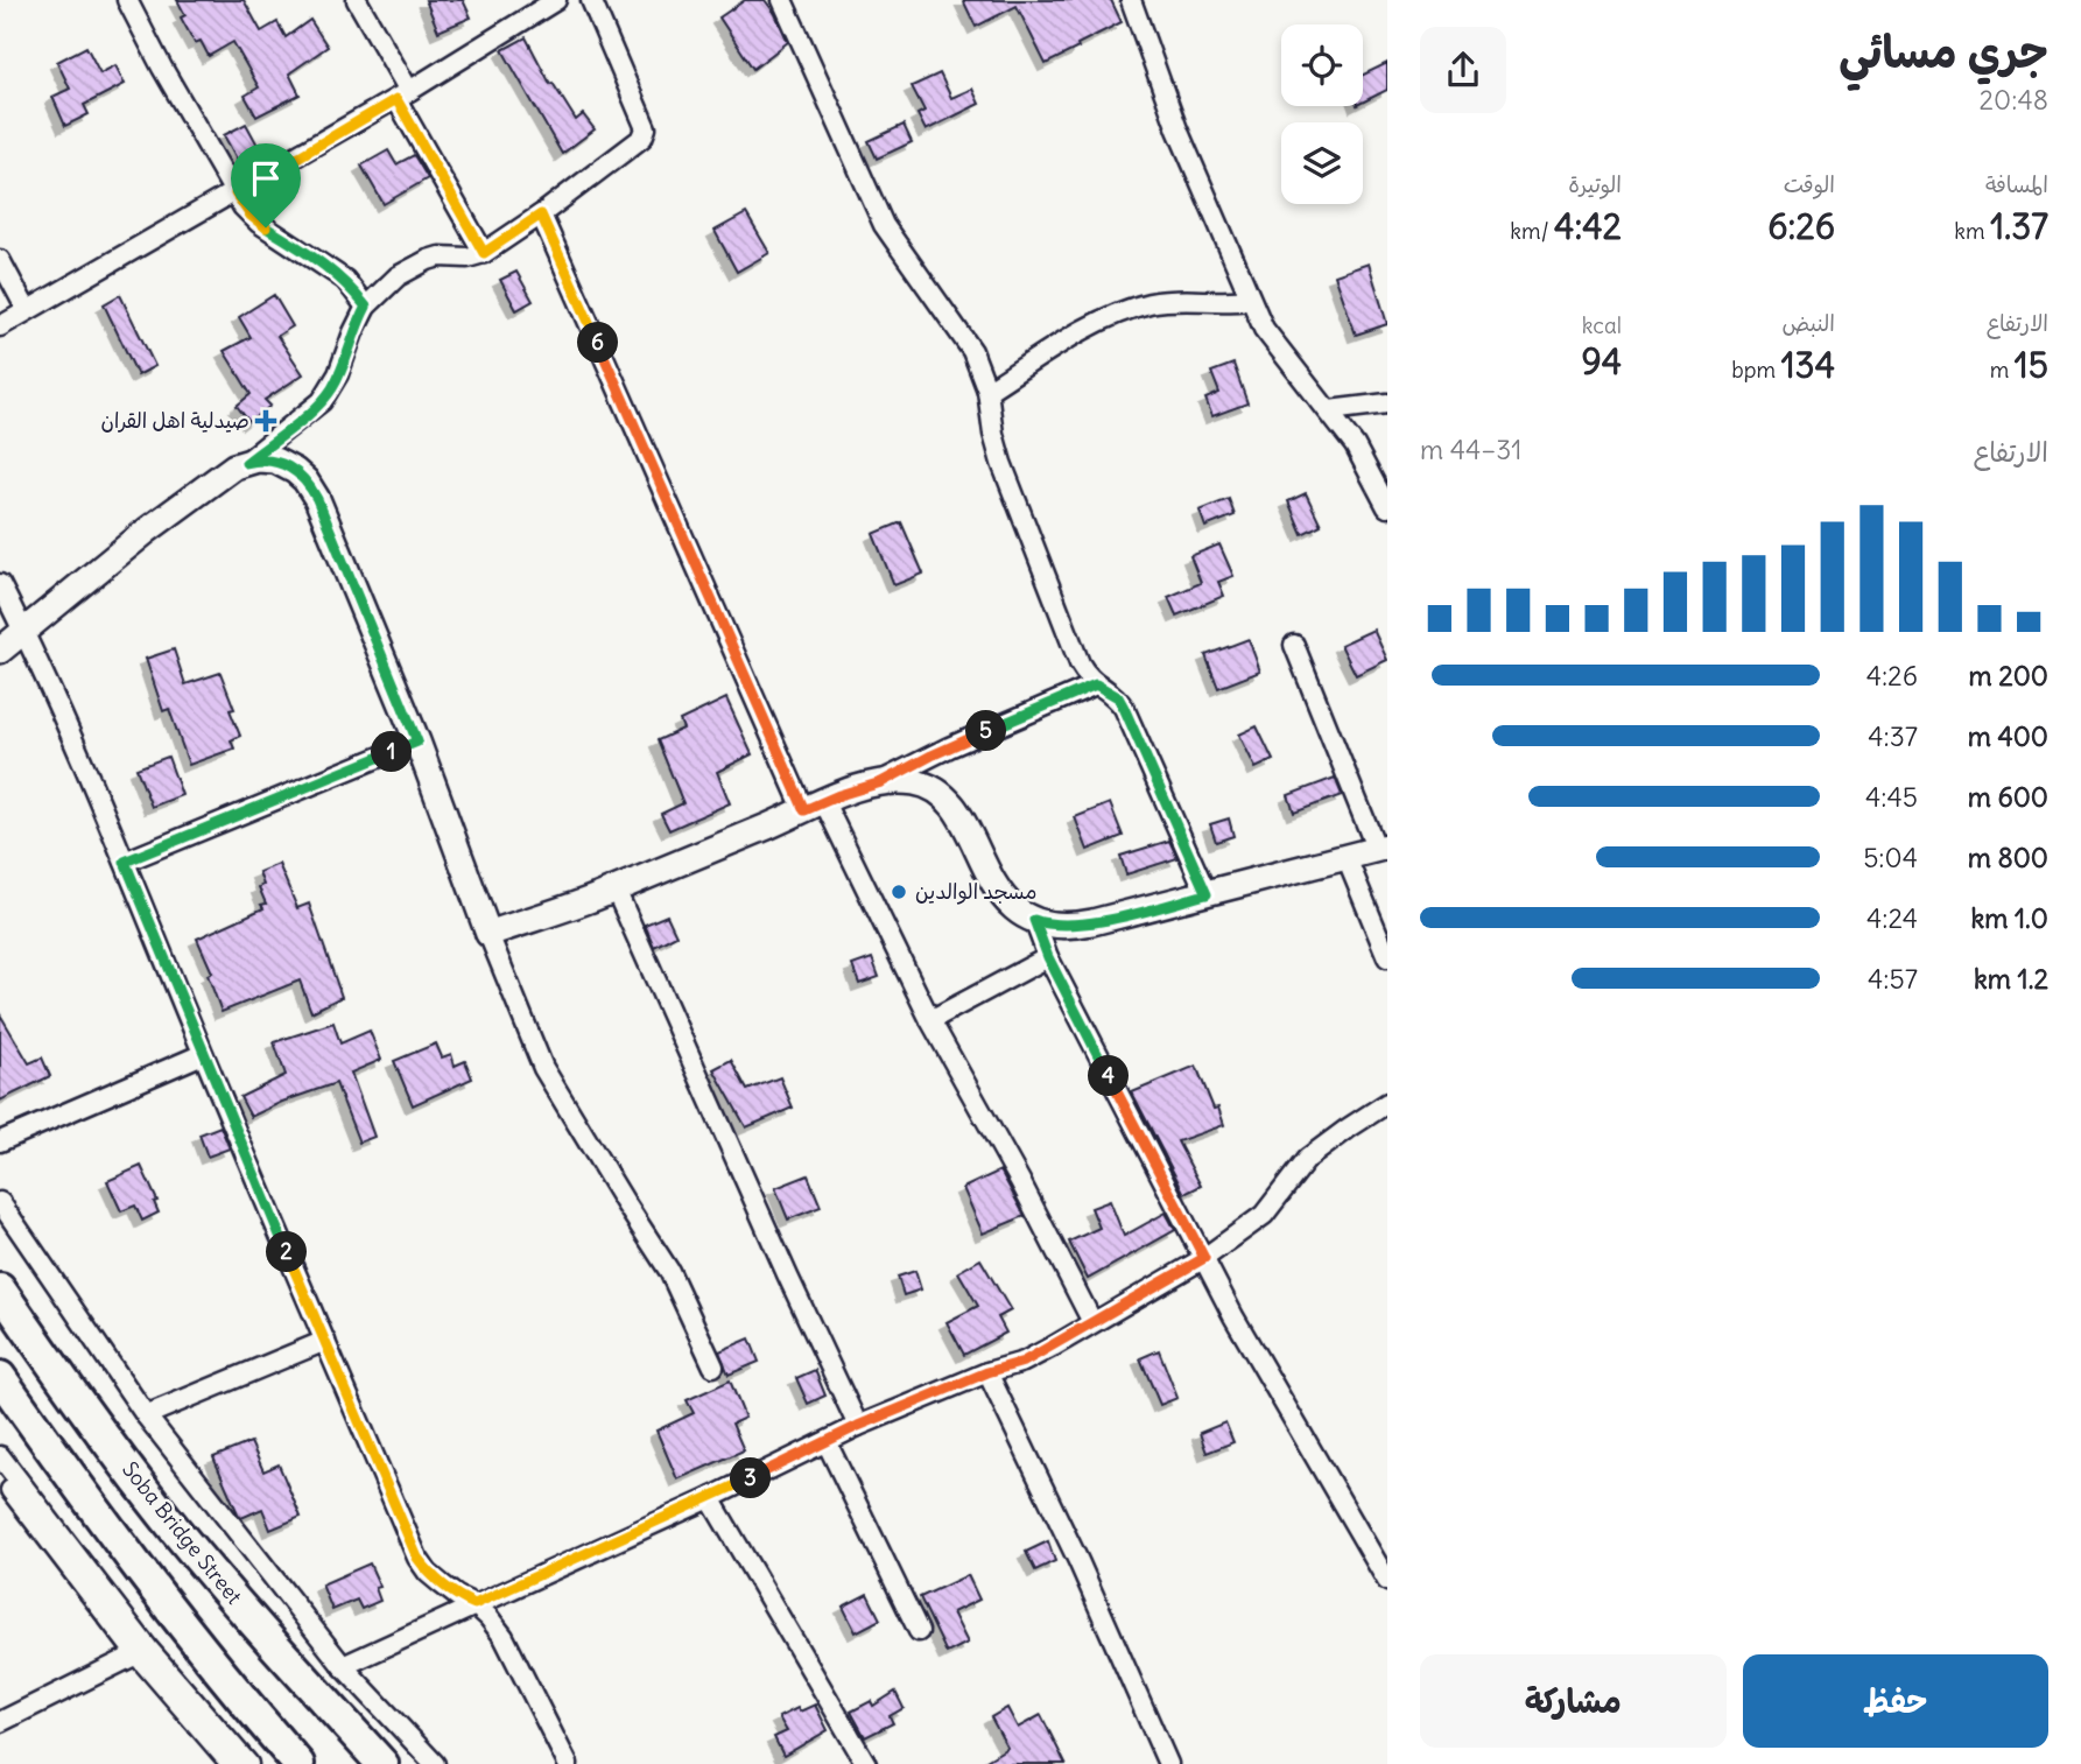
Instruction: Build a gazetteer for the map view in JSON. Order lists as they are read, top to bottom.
{
  "streets": {
    "highway": ["Soba Bridge Street"]
  },
  "places": {
    "health": ["صيدلية اهل القران"],
    "other": ["مسجد الوالدين"]
  },
  "page": {
    "heading": ["جري مسائي", "20:48"],
    "stats": [
      ["المسافة", "1.37 km"],
      ["الوقت", "6:26"],
      ["الوتيرة", "4:42 /km"],
      ["الارتفاع", "15 m"],
      ["النبض", "134 bpm"],
      ["kcal", "94"]
    ],
    "pins": [
      "6",
      "5",
      "1",
      "4",
      "2",
      "3"
    ],
    "chart": ["الارتفاع", "31–44 m"],
    "list": [
      {
        "name": "200 m",
        "note": "4:26"
      },
      {
        "name": "400 m",
        "note": "4:37"
      },
      {
        "name": "600 m",
        "note": "4:45"
      },
      {
        "name": "800 m",
        "note": "5:04"
      },
      {
        "name": "1.0 km",
        "note": "4:24"
      },
      {
        "name": "1.2 km",
        "note": "4:57"
      }
    ],
    "buttons": ["حفظ", "مشاركة"]
  }
}
